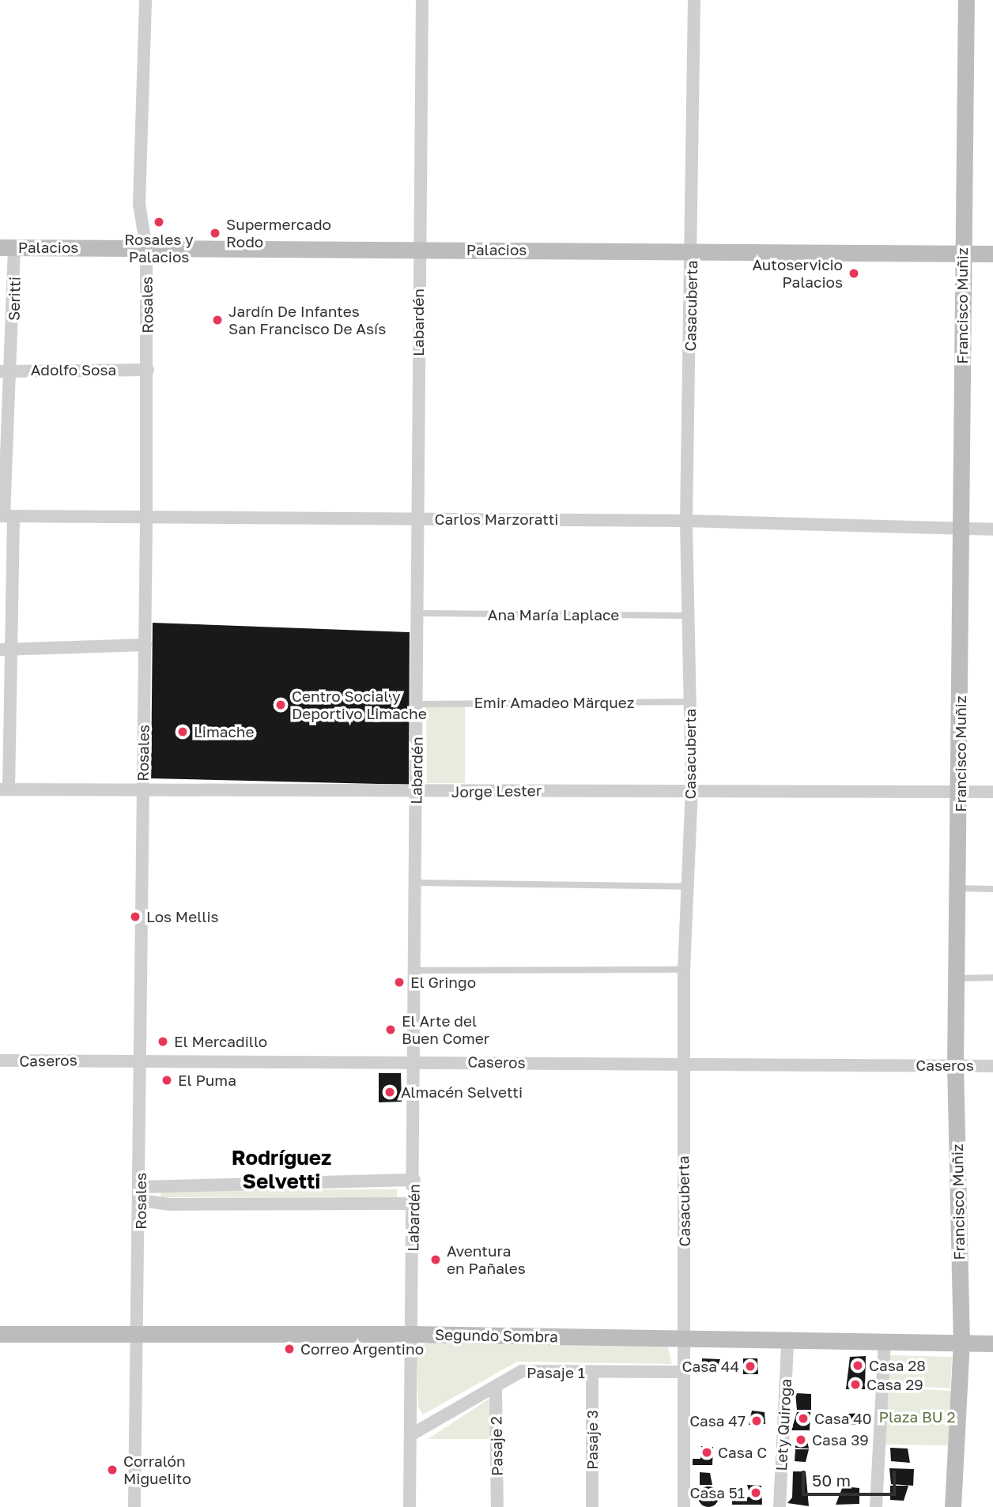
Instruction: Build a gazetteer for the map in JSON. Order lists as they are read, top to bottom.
{
  "streets": {
    "street": [
      "Palacios",
      "Seritti",
      "Rosales",
      "Casacuberta",
      "Francisco Muñiz",
      "Labardén",
      "Adolfo Sosa",
      "Carlos Marzoratti",
      "Jorge Lester",
      "Caseros",
      "Segundo Sombra",
      "Pasaje 1",
      "Lety Quiroga",
      "Pasaje 3",
      "Pasaje 2"
    ],
    "lane": ["Ana María Laplace", "Emir Amadeo Märquez"]
  },
  "crossings": [
    ["Palacios", "Seritti"],
    ["Palacios", "Rosales"],
    ["Palacios", "Casacuberta"],
    ["Palacios", "Francisco Muñiz"],
    ["Palacios", "Labardén"],
    ["Seritti", "Adolfo Sosa"],
    ["Seritti", "Carlos Marzoratti"],
    ["Seritti", "Jorge Lester"],
    ["Rosales", "Adolfo Sosa"],
    ["Rosales", "Carlos Marzoratti"],
    ["Rosales", "Jorge Lester"],
    ["Rosales", "Caseros"],
    ["Rosales", "Segundo Sombra"],
    ["Casacuberta", "Carlos Marzoratti"],
    ["Casacuberta", "Ana María Laplace"],
    ["Casacuberta", "Emir Amadeo Märquez"],
    ["Casacuberta", "Jorge Lester"],
    ["Casacuberta", "Caseros"],
    ["Casacuberta", "Segundo Sombra"],
    ["Casacuberta", "Pasaje 1"],
    ["Francisco Muñiz", "Carlos Marzoratti"],
    ["Francisco Muñiz", "Jorge Lester"],
    ["Francisco Muñiz", "Caseros"],
    ["Francisco Muñiz", "Segundo Sombra"],
    ["Labardén", "Carlos Marzoratti"],
    ["Labardén", "Ana María Laplace"],
    ["Labardén", "Emir Amadeo Märquez"],
    ["Labardén", "Jorge Lester"],
    ["Labardén", "Caseros"],
    ["Labardén", "Segundo Sombra"],
    ["Labardén", "Pasaje 1"],
    ["Segundo Sombra", "Lety Quiroga"],
    ["Pasaje 1", "Pasaje 3"],
    ["Pasaje 1", "Pasaje 2"]
  ],
  "districts": ["Rodríguez Selvetti"],
  "parks": ["Plaza BU 2"],
  "places": [
    "Rosales y Palacios",
    "Supermercado Rodo",
    "Autoservicio Palacios",
    "Jardín De Infantes San Francisco De Asís",
    "Centro Social y Deportivo Limache",
    "Limache",
    "Los Mellis",
    "El Gringo",
    "El Arte del Buen Comer",
    "El Mercadillo",
    "El Puma",
    "Almacén Selvetti",
    "Aventura en Pañales",
    "Correo Argentino",
    "Casa 28",
    "Casa 44",
    "Casa 29",
    "Casa 40",
    "Casa 47",
    "Casa 39",
    "Casa C",
    "Corralón Miguelito",
    "Casa 51"
  ],
  "scale_bar": "50 m"
}
